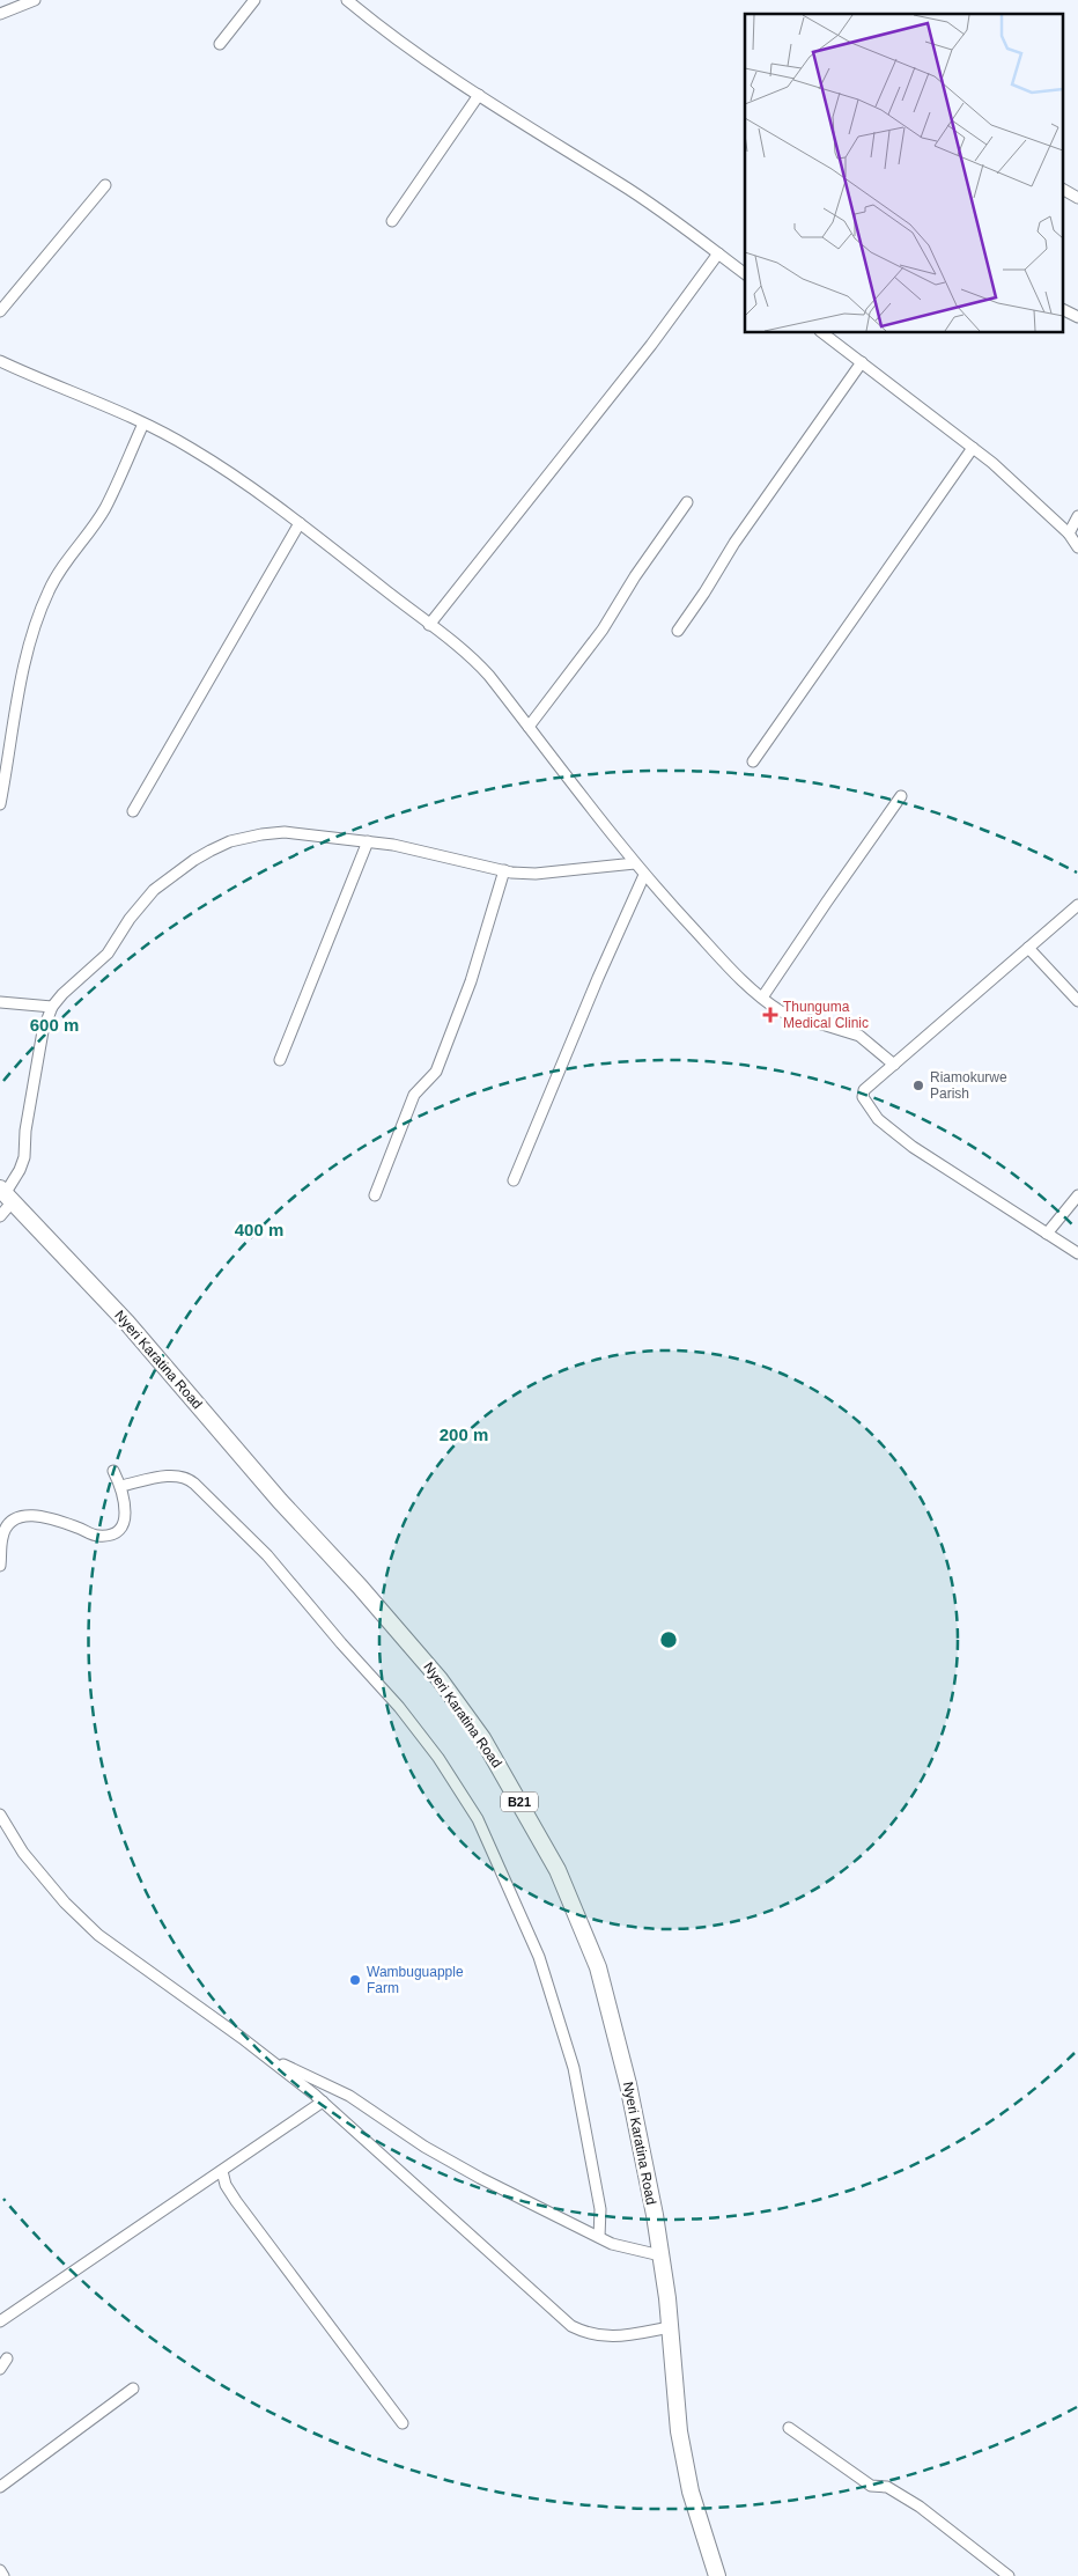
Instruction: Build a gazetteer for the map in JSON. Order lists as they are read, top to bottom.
{
  "streets": {
    "highway": ["Nyeri Karatina Road", "B21"]
  },
  "places": {
    "health": ["Thunguma Medical Clinic"],
    "other": ["Riamokurwe Parish", "Wambuguapple Farm"]
  },
  "rings": ["600 m", "400 m", "200 m"]
}
